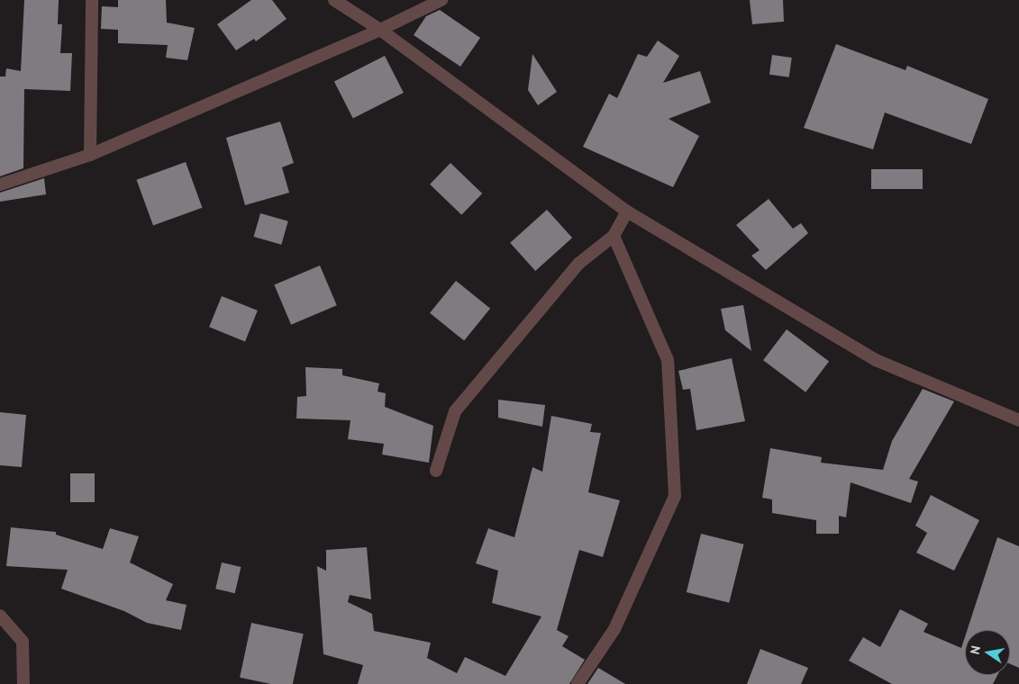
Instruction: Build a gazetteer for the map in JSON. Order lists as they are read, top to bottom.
{
  "north": "left"
}
